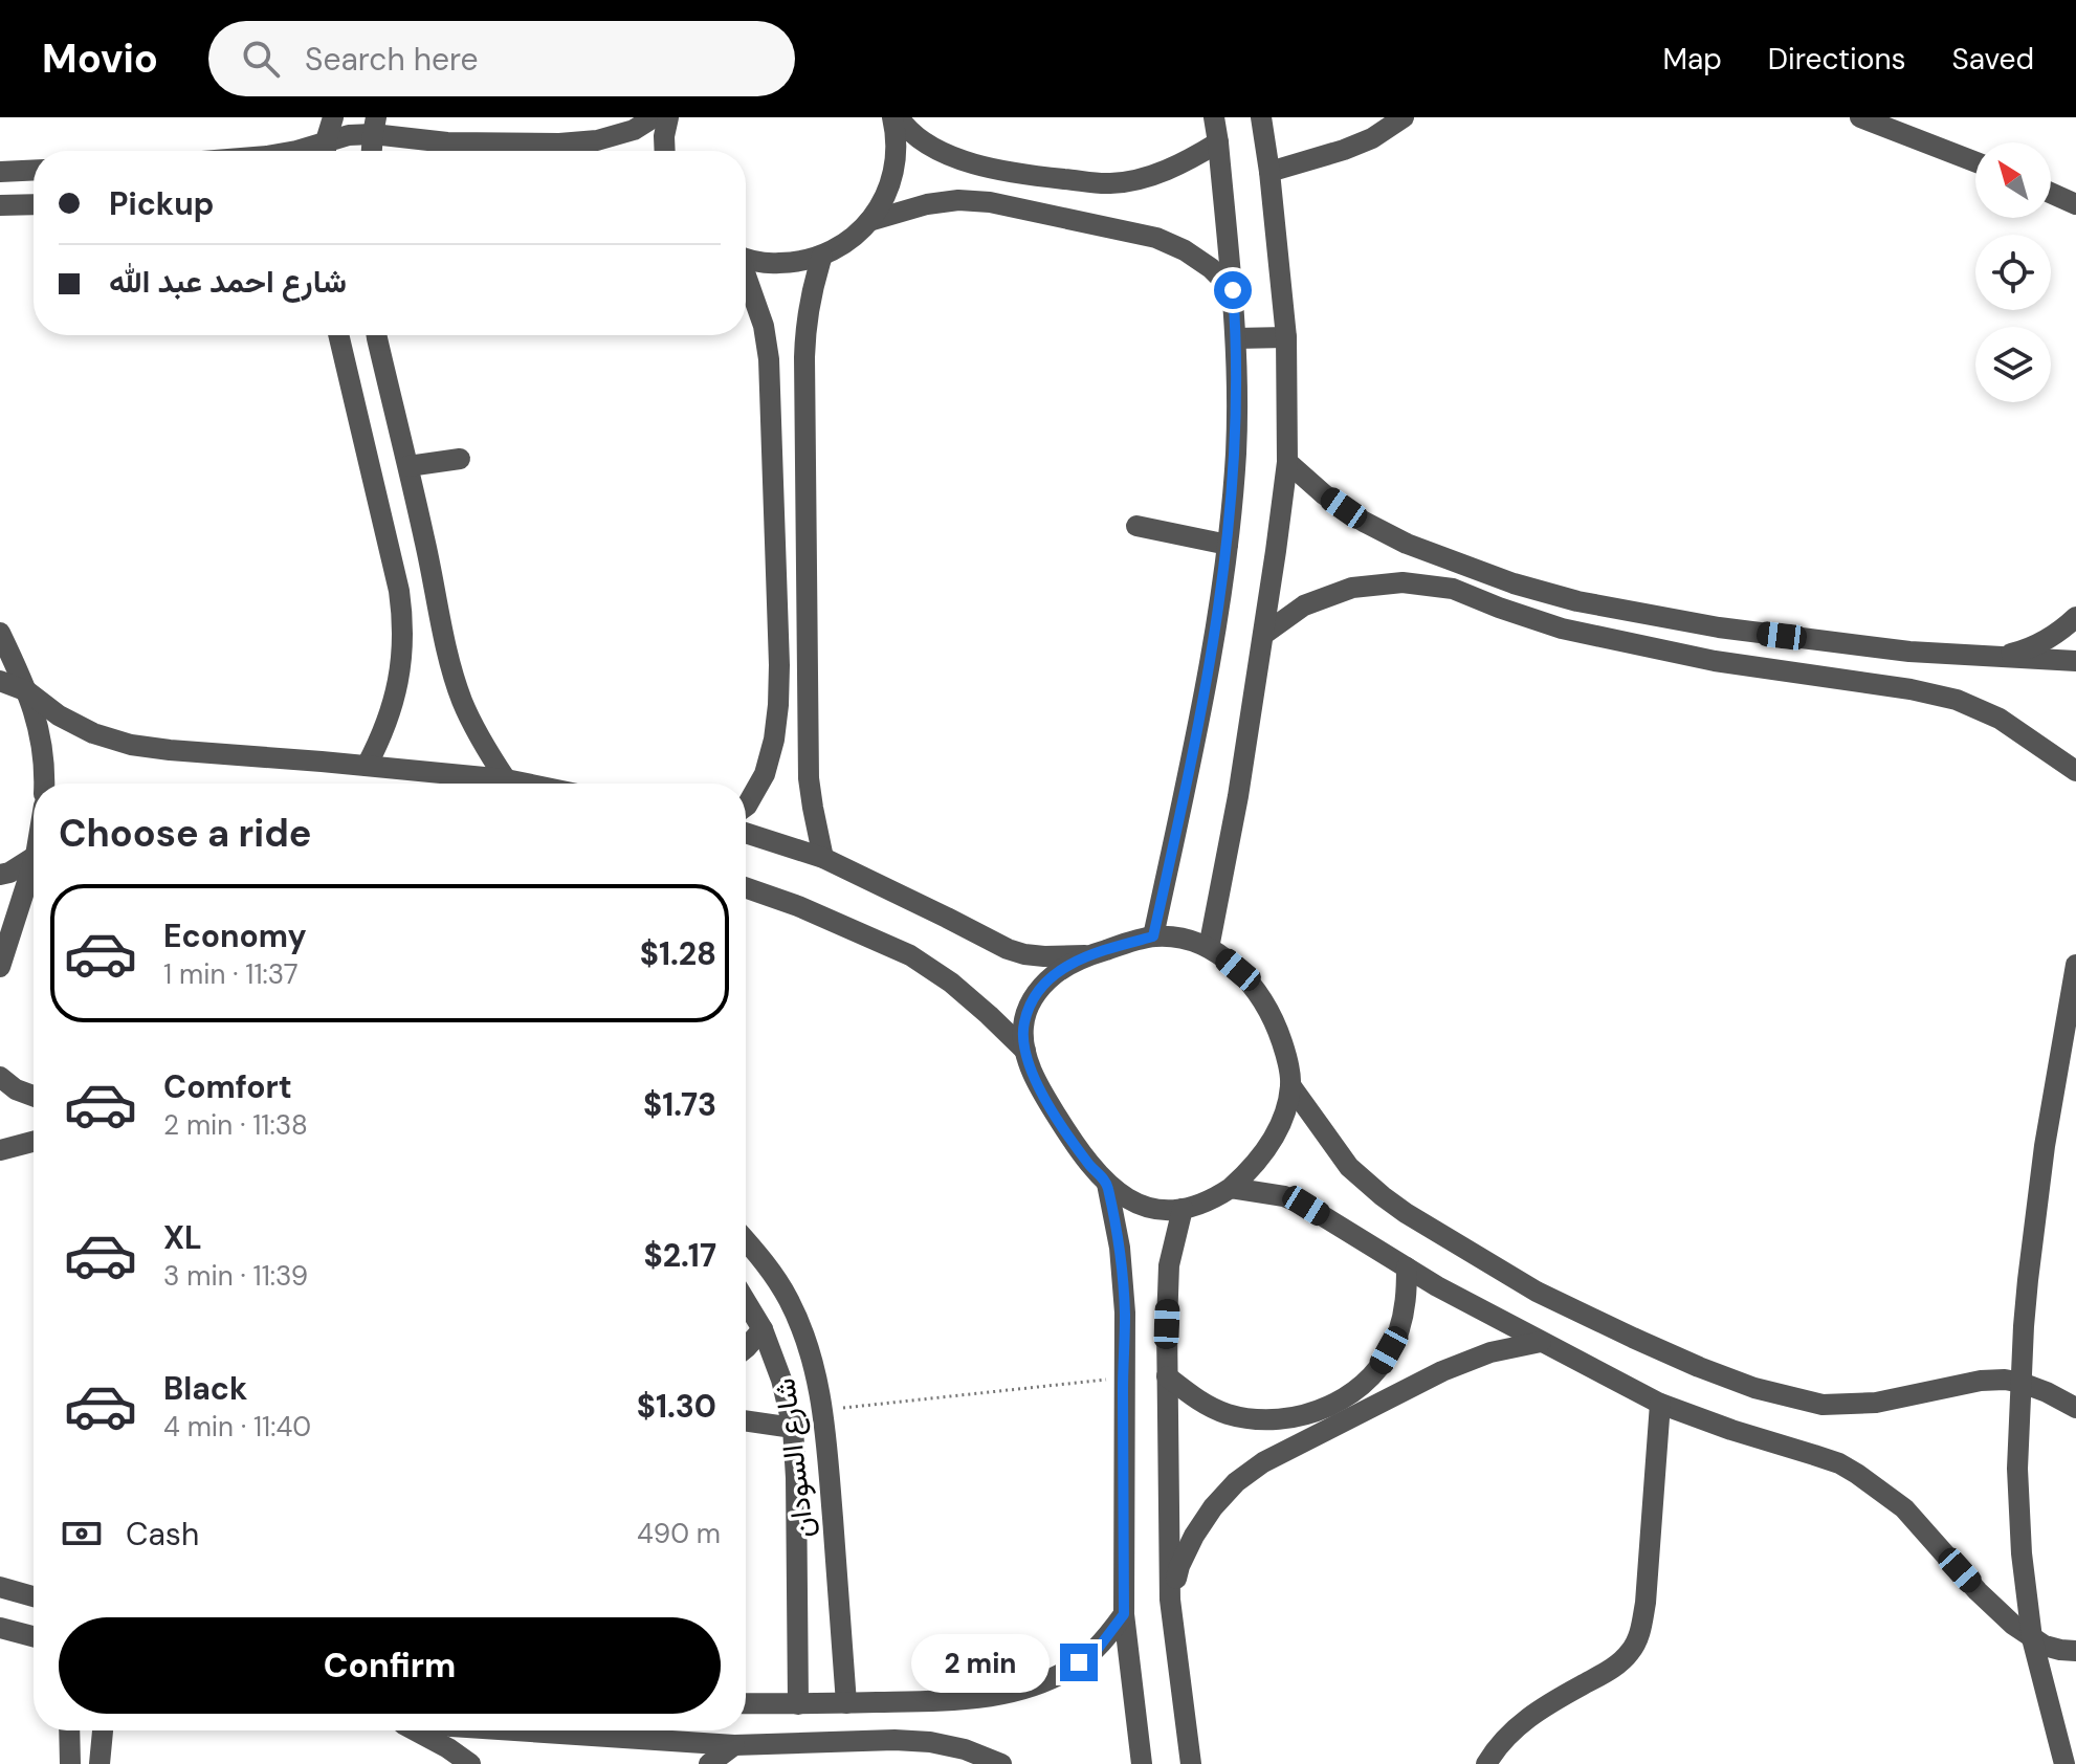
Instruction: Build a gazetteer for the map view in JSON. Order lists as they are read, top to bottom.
{
  "streets": {
    "street": ["شارع السودان"]
  },
  "north": "top left",
  "page": {
    "header": "Movio",
    "search": "Search here",
    "nav": ["Map", "Directions", "Saved"],
    "banner": ["Pickup", "شارع احمد عبد الله"],
    "heading": "Choose a ride",
    "list": [
      {
        "name": "Economy",
        "note": "1 min · 11:37",
        "value": "$1.28"
      },
      {
        "name": "Comfort",
        "note": "2 min · 11:38",
        "value": "$1.73"
      },
      {
        "name": "XL",
        "note": "3 min · 11:39",
        "value": "$2.17"
      },
      {
        "name": "Black",
        "note": "4 min · 11:40",
        "value": "$1.30"
      }
    ],
    "pay": ["Cash", "490 m"],
    "buttons": "Confirm",
    "bubble": "2 min"
  }
}
